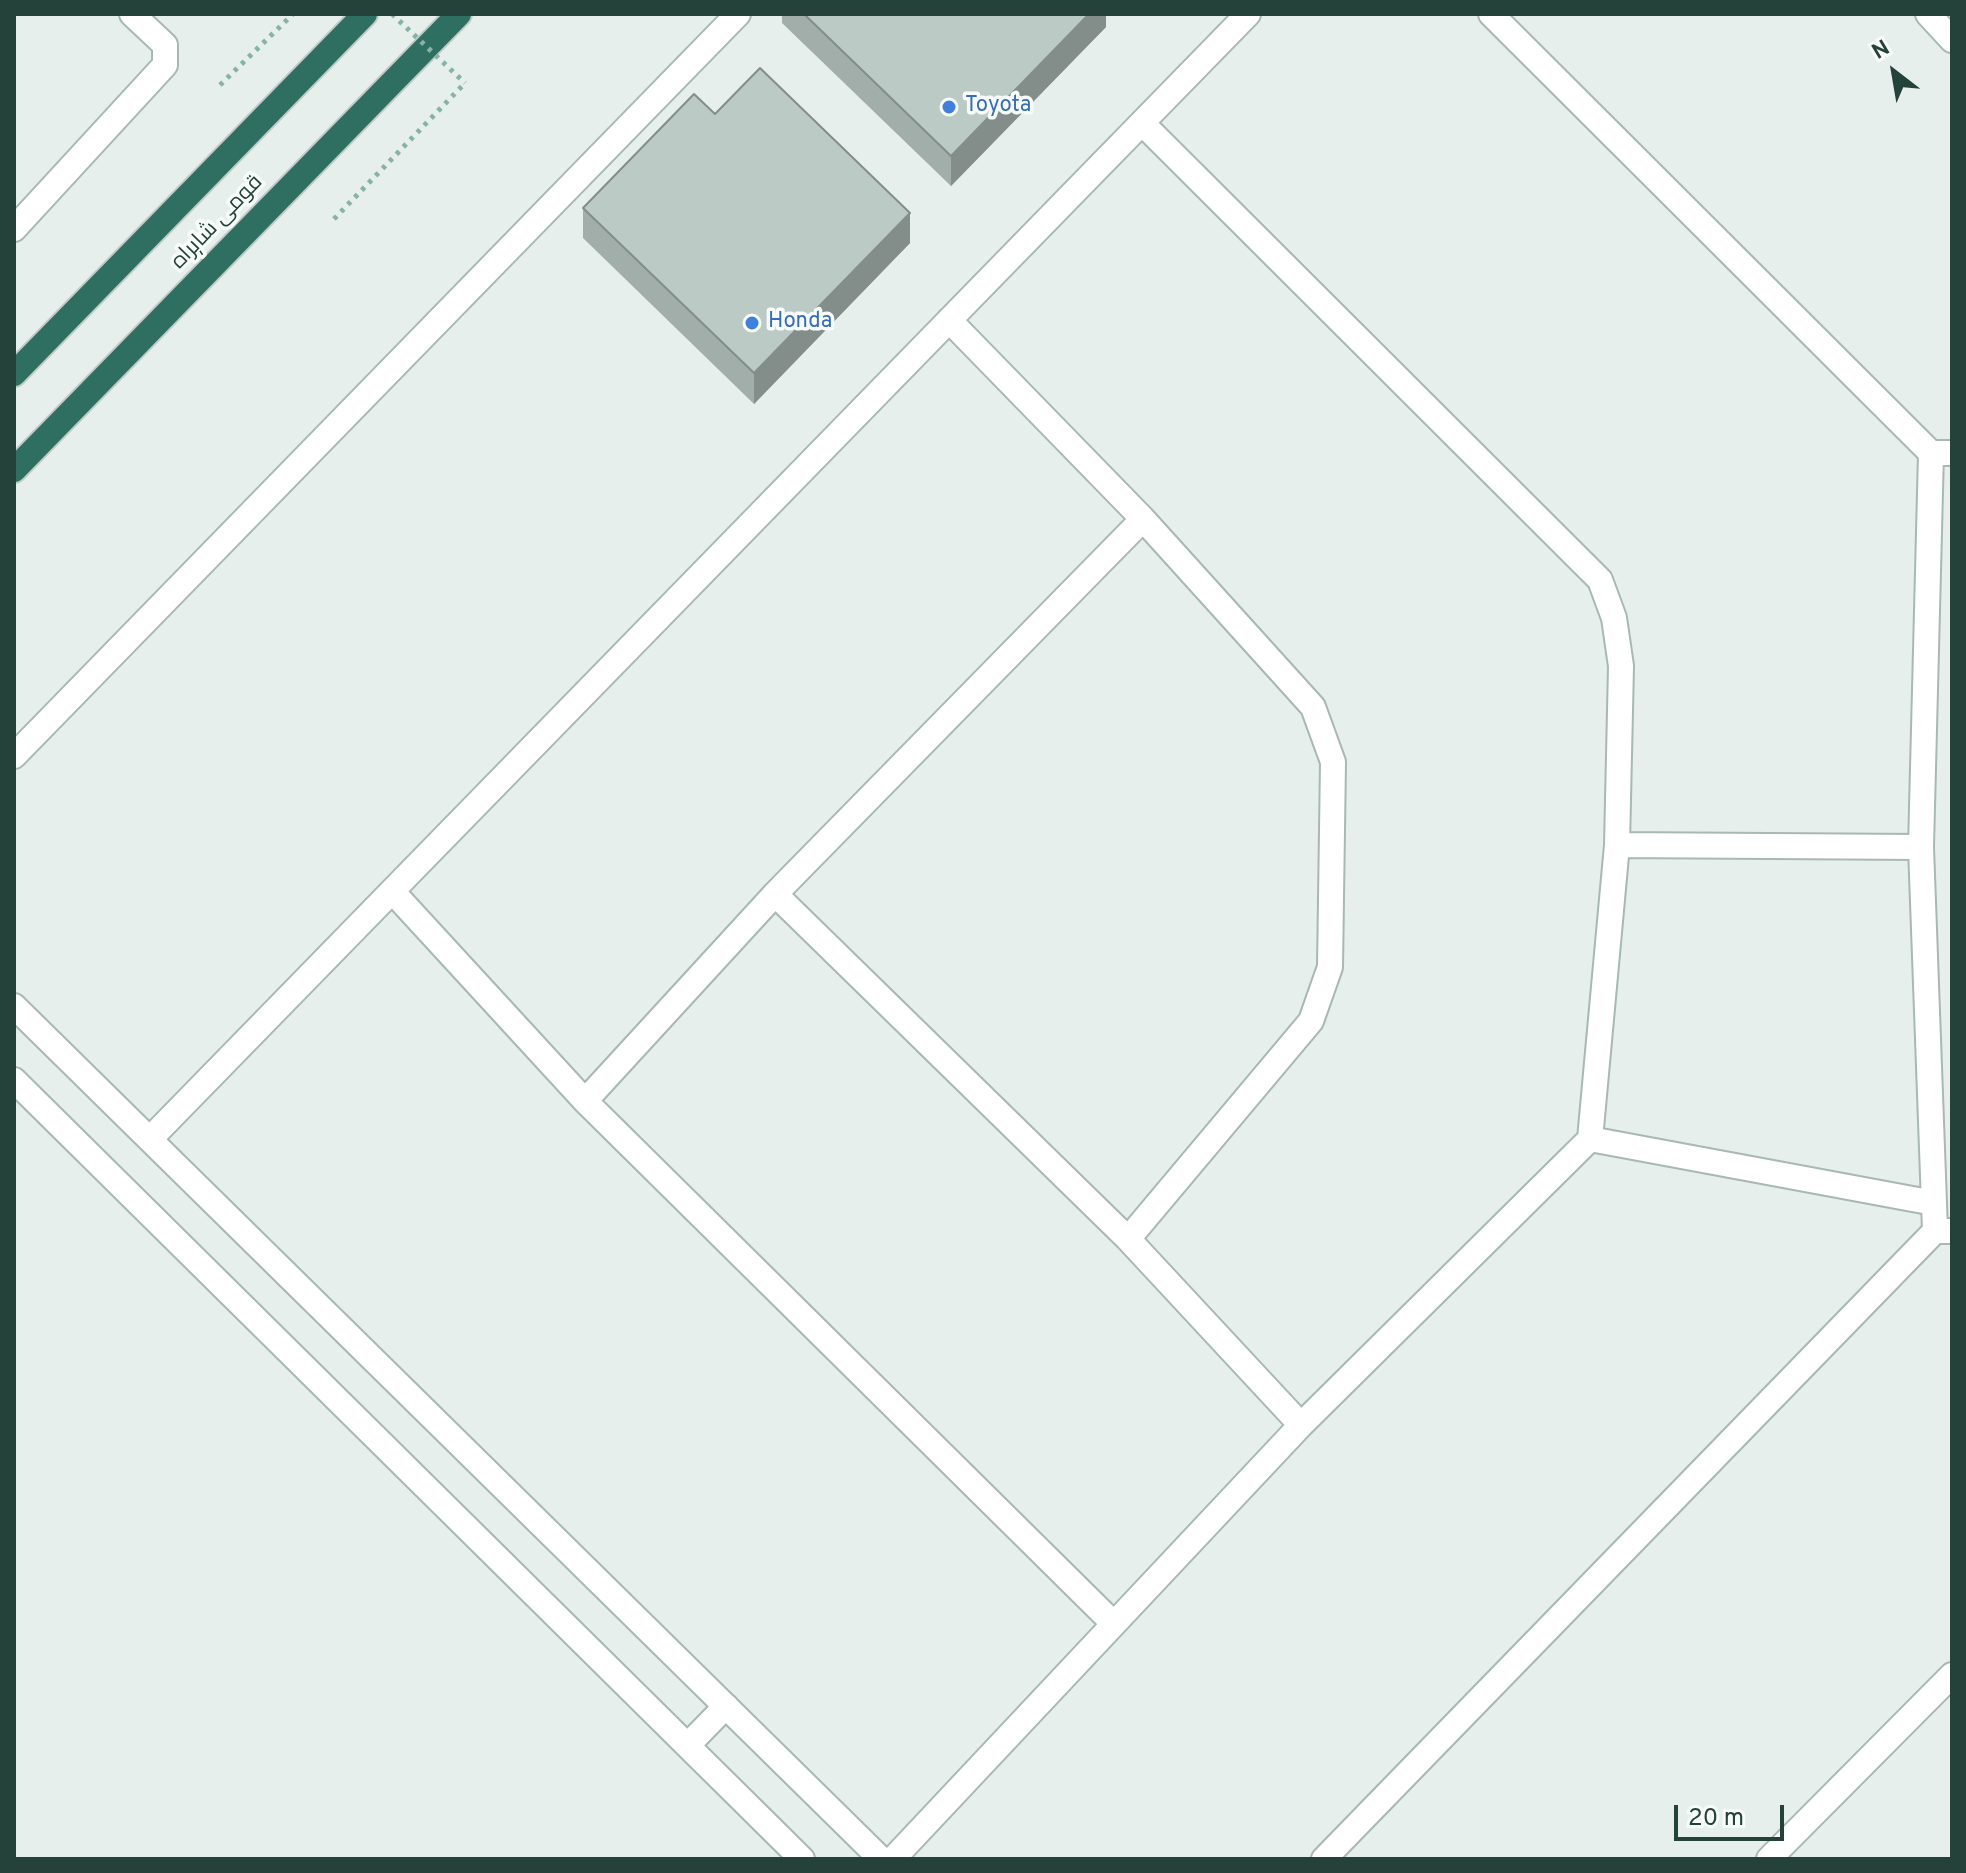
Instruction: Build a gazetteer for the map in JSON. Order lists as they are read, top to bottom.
{
  "streets": {
    "highway": ["قومی شاہراہ"]
  },
  "places": ["Toyota", "Honda"],
  "scale_bar": "20 m",
  "north": "top left"
}
